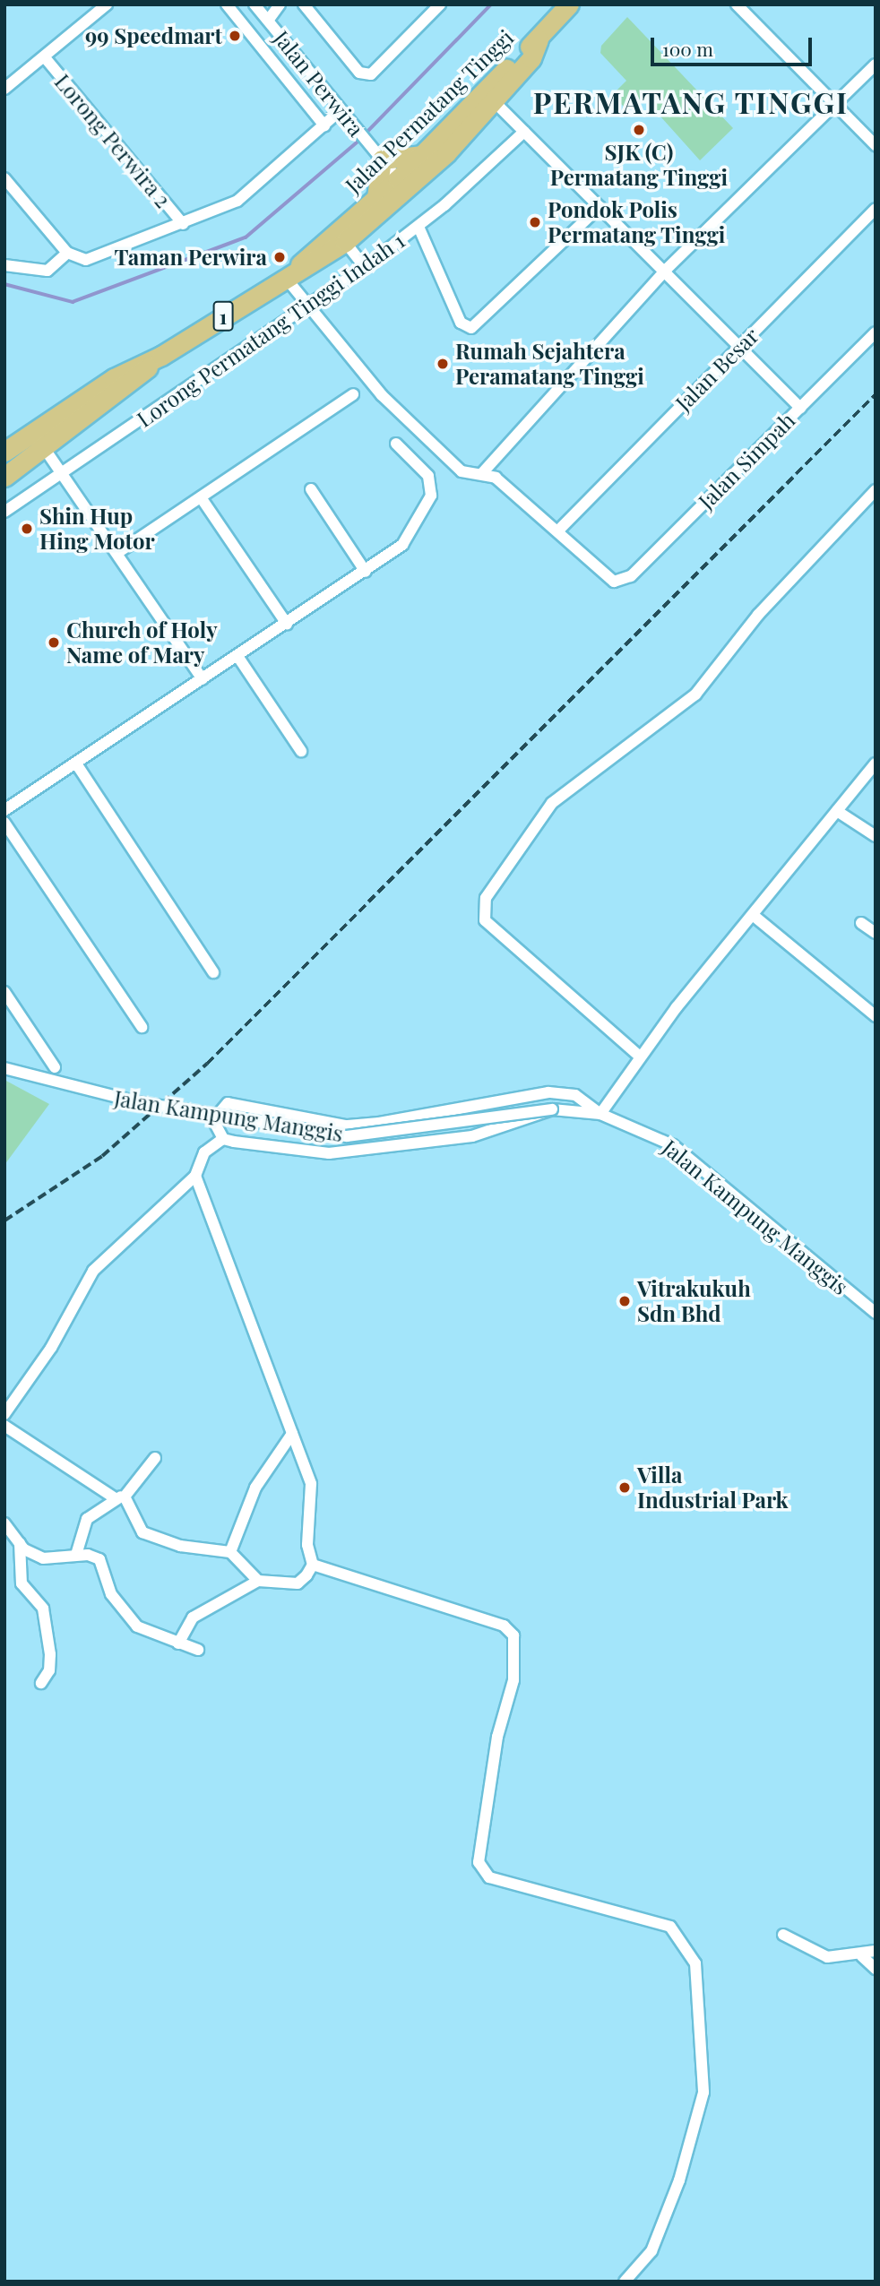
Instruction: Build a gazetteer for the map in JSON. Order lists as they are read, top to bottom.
{
  "streets": {
    "highway": ["Jalan Permatang Tinggi", "1"],
    "street": [
      "Jalan Perwira",
      "Lorong Perwira 2",
      "Lorong Permatang Tinggi Indah 1",
      "Jalan Besar",
      "Jalan Simpah",
      "Jalan Kampung Manggis"
    ]
  },
  "crossings": [
    ["Jalan Perwira", "Jalan Permatang Tinggi"],
    ["Jalan Besar", "Jalan Simpah"]
  ],
  "districts": ["PERMATANG TINGGI"],
  "places": [
    "99 Speedmart",
    "SJK (C) Permatang Tinggi",
    "Pondok Polis Permatang Tinggi",
    "Taman Perwira",
    "Rumah Sejahtera Peramatang Tinggi",
    "Shin Hup Hing Motor",
    "Church of Holy Name of Mary",
    "Vitrakukuh Sdn Bhd",
    "Villa Industrial Park"
  ],
  "scale_bar": "100 m"
}
